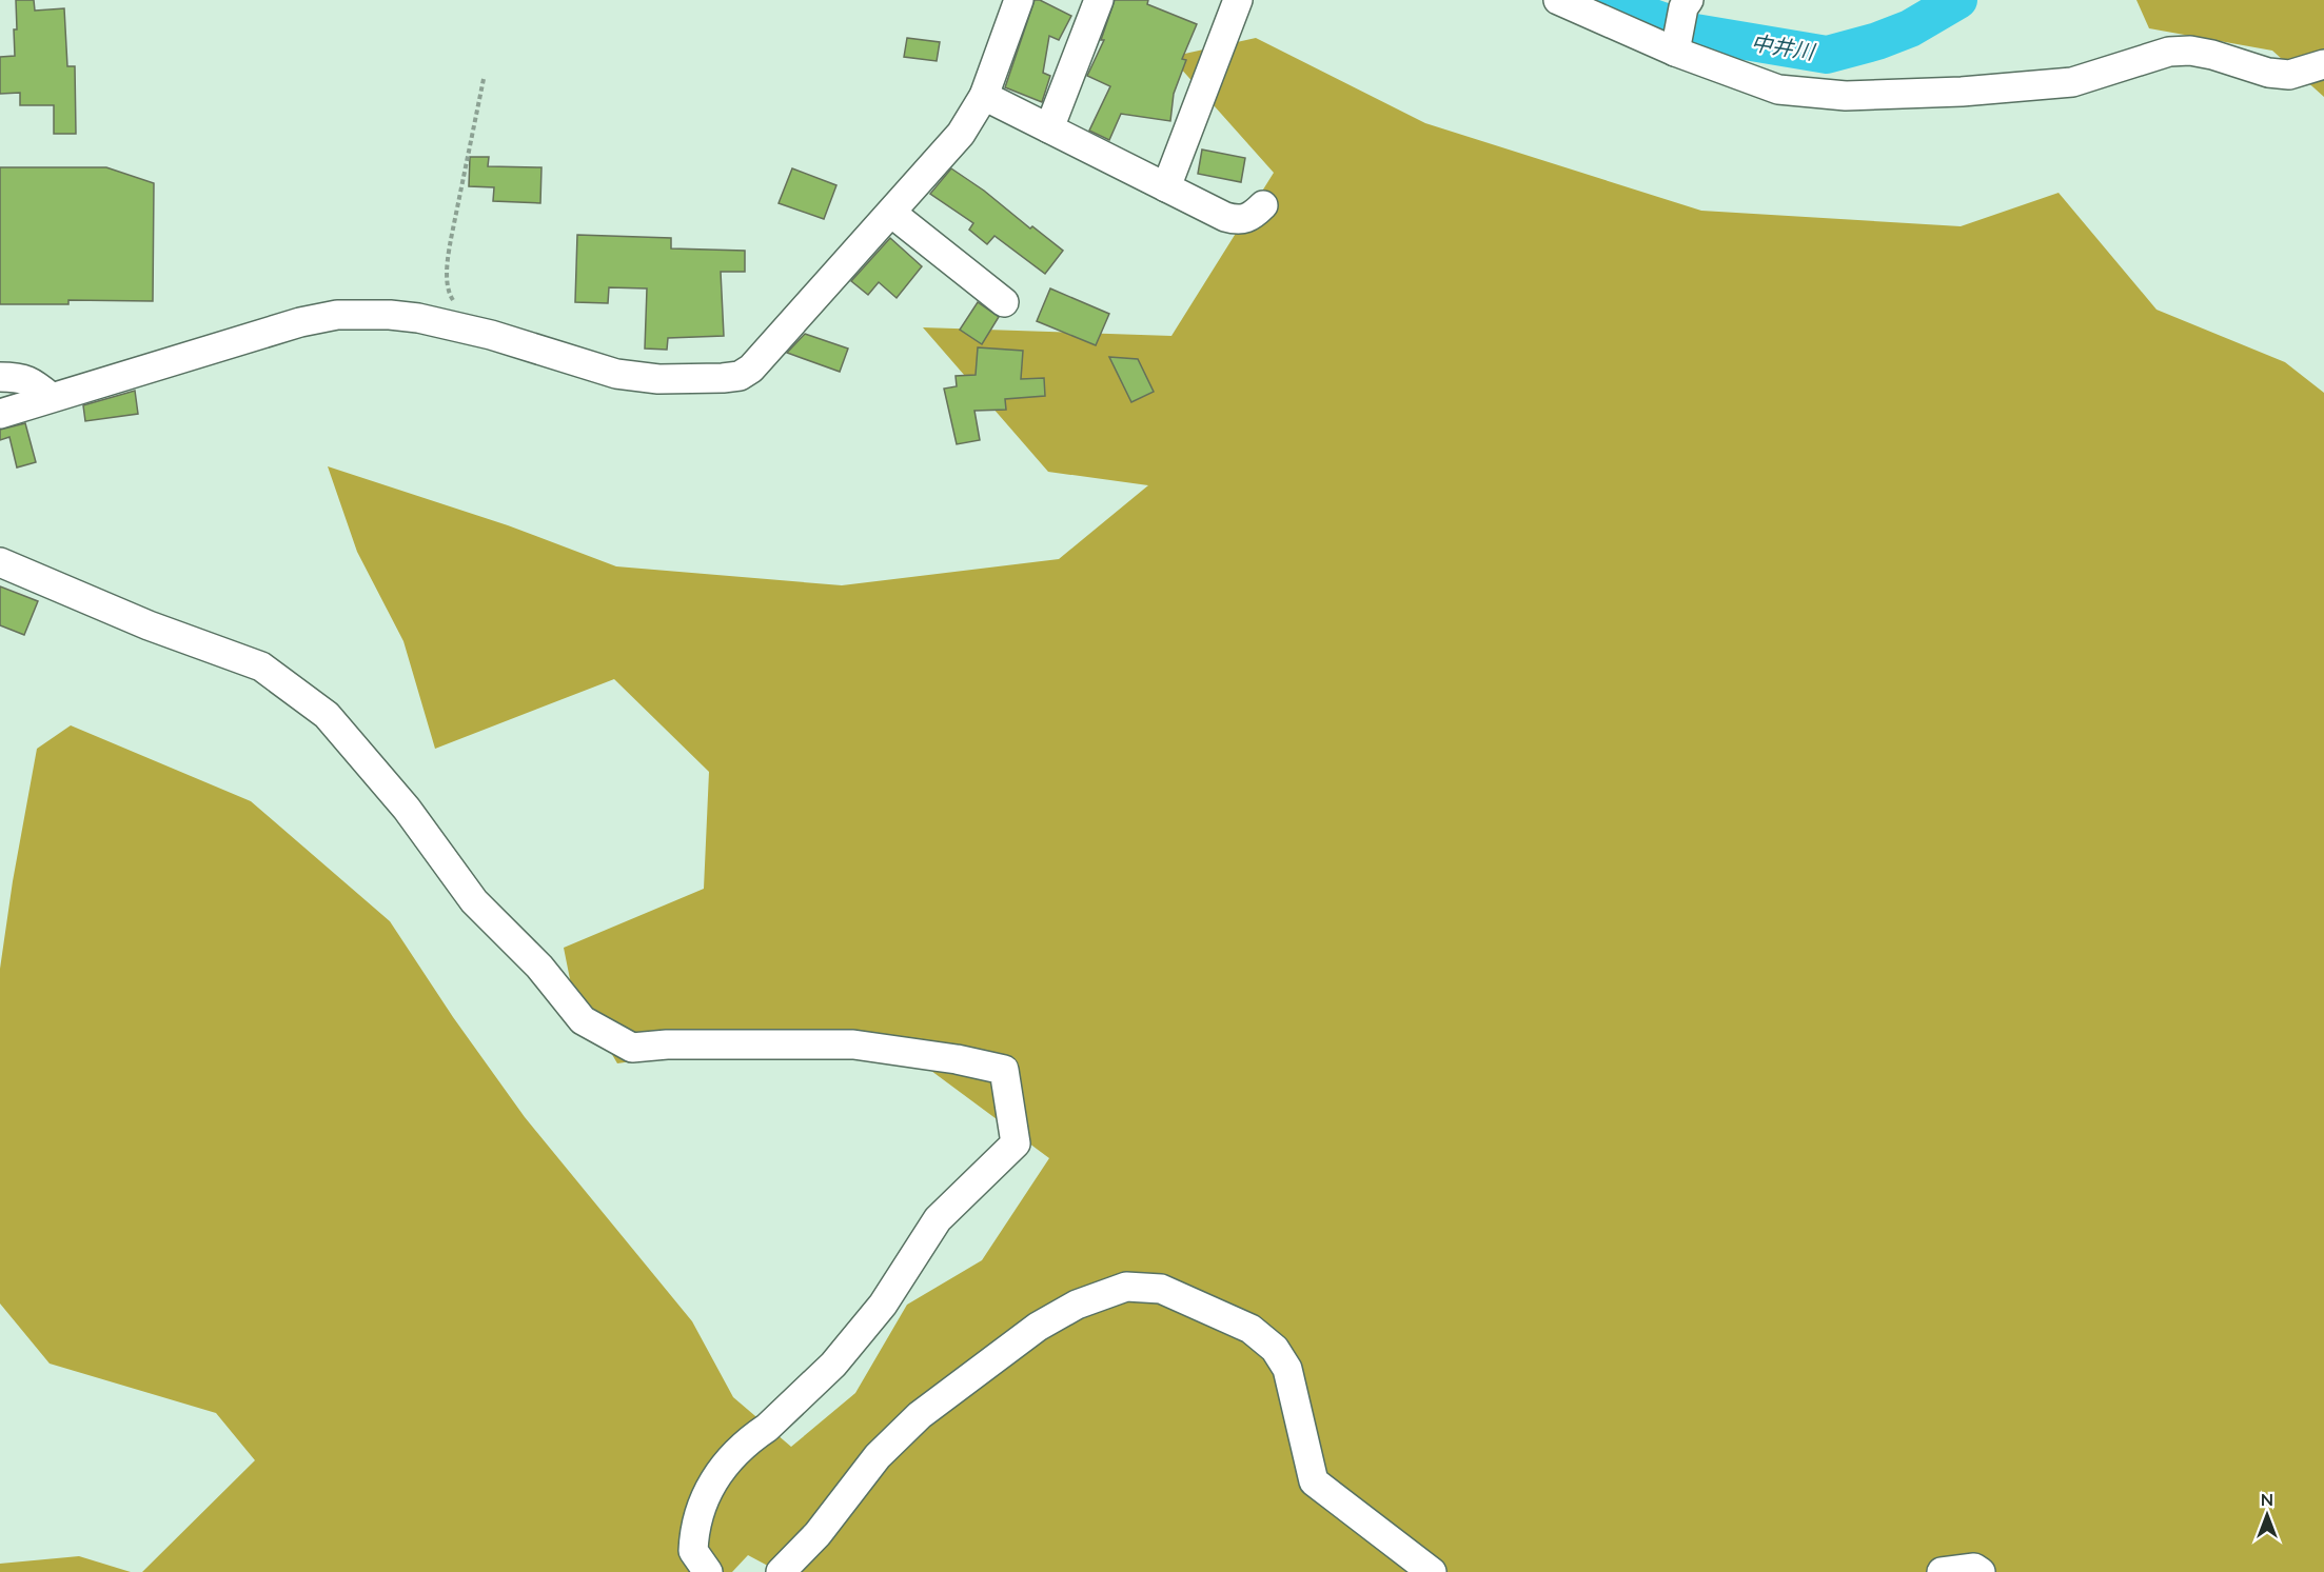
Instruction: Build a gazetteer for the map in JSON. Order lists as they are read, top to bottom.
{
  "water": ["中井川"],
  "north": "top"
}
